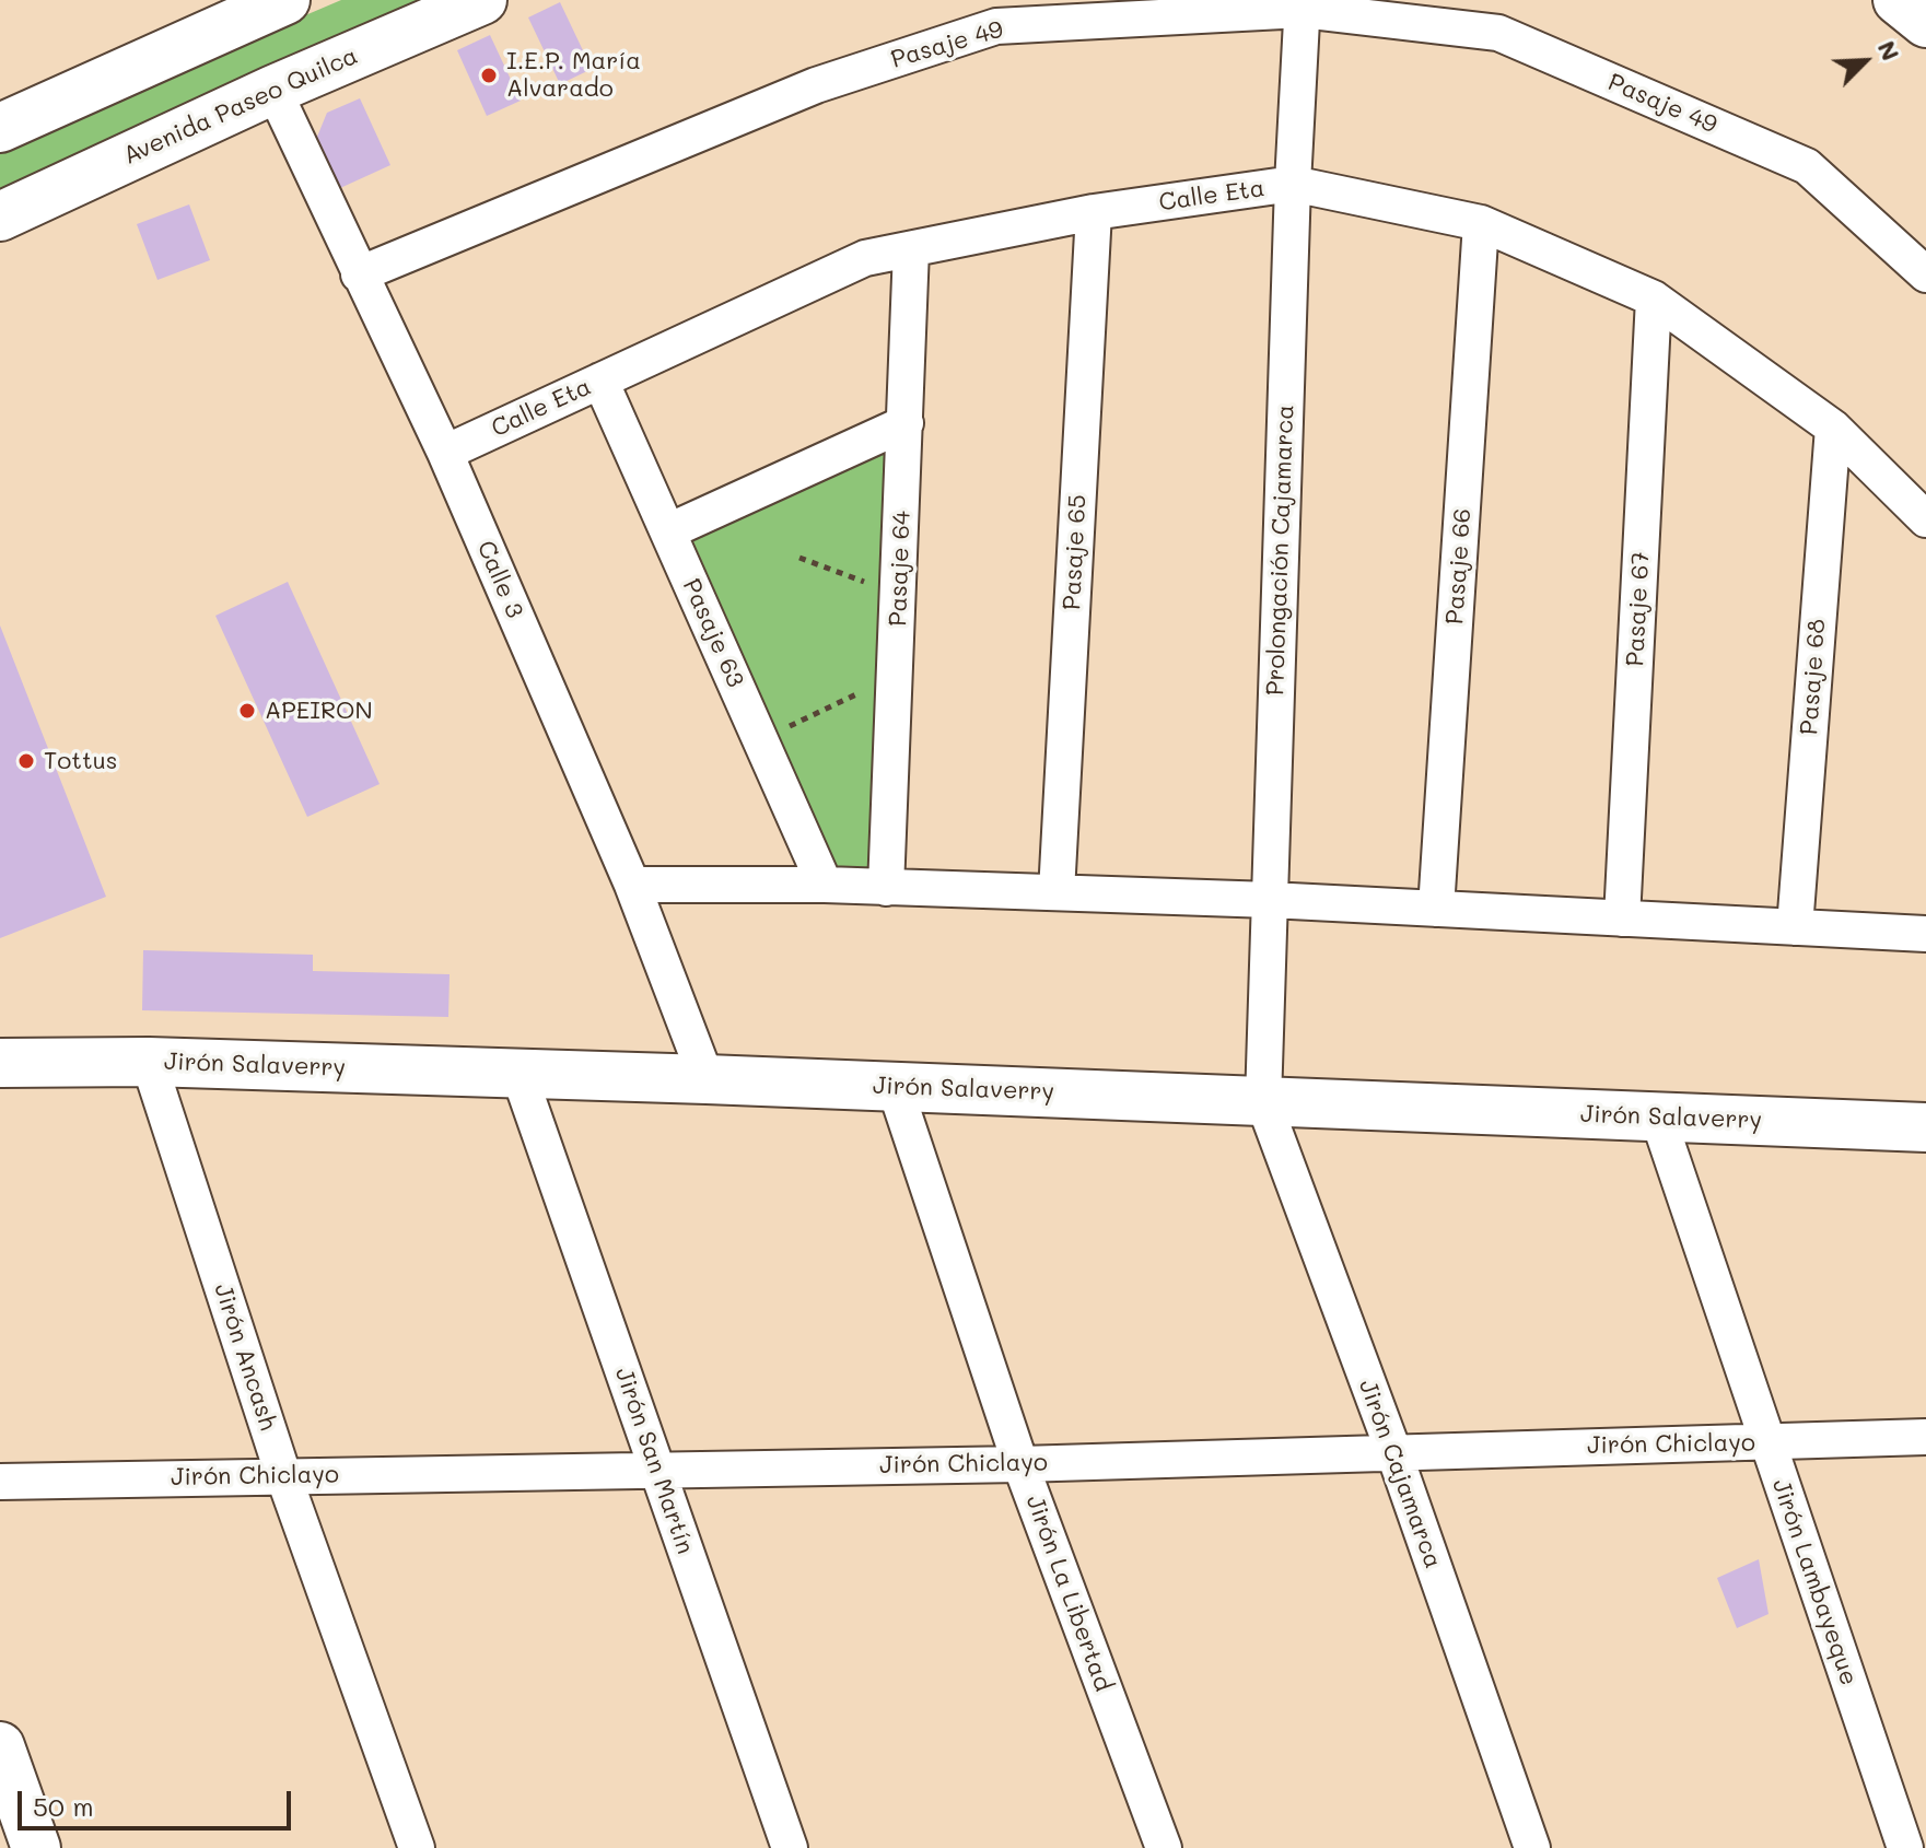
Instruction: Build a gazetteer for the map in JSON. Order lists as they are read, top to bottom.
{
  "streets": {
    "street": [
      "Pasaje 49",
      "Avenida Paseo Quilca",
      "Calle Eta",
      "Prolongación Cajamarca",
      "Pasaje 65",
      "Pasaje 66",
      "Pasaje 64",
      "Calle 3",
      "Pasaje 67",
      "Pasaje 63",
      "Pasaje 68",
      "Jirón Salaverry",
      "Jirón Ancash",
      "Jirón Chiclayo",
      "Jirón San Martín",
      "Jirón Cajamarca",
      "Jirón Lambayeque",
      "Jirón La Libertad"
    ]
  },
  "crossings": [
    ["Pasaje 49", "Prolongación Cajamarca"],
    ["Pasaje 49", "Calle 3"],
    ["Avenida Paseo Quilca", "Calle 3"],
    ["Calle Eta", "Prolongación Cajamarca"],
    ["Calle Eta", "Pasaje 65"],
    ["Calle Eta", "Pasaje 66"],
    ["Calle Eta", "Pasaje 64"],
    ["Calle Eta", "Calle 3"],
    ["Calle Eta", "Pasaje 67"],
    ["Calle Eta", "Pasaje 63"],
    ["Calle Eta", "Pasaje 68"],
    ["Prolongación Cajamarca", "Jirón Salaverry"],
    ["Prolongación Cajamarca", "Jirón Cajamarca"],
    ["Calle 3", "Jirón Salaverry"],
    ["Jirón Salaverry", "Jirón Ancash"],
    ["Jirón Salaverry", "Jirón San Martín"],
    ["Jirón Salaverry", "Jirón Cajamarca"],
    ["Jirón Salaverry", "Jirón Lambayeque"],
    ["Jirón Salaverry", "Jirón La Libertad"],
    ["Jirón Ancash", "Jirón Chiclayo"],
    ["Jirón Chiclayo", "Jirón San Martín"],
    ["Jirón Chiclayo", "Jirón Cajamarca"],
    ["Jirón Chiclayo", "Jirón Lambayeque"],
    ["Jirón Chiclayo", "Jirón La Libertad"]
  ],
  "places": ["I.E.P. María Alvarado", "APEIRON", "Tottus"],
  "scale_bar": "50 m",
  "north": "top right"
}
